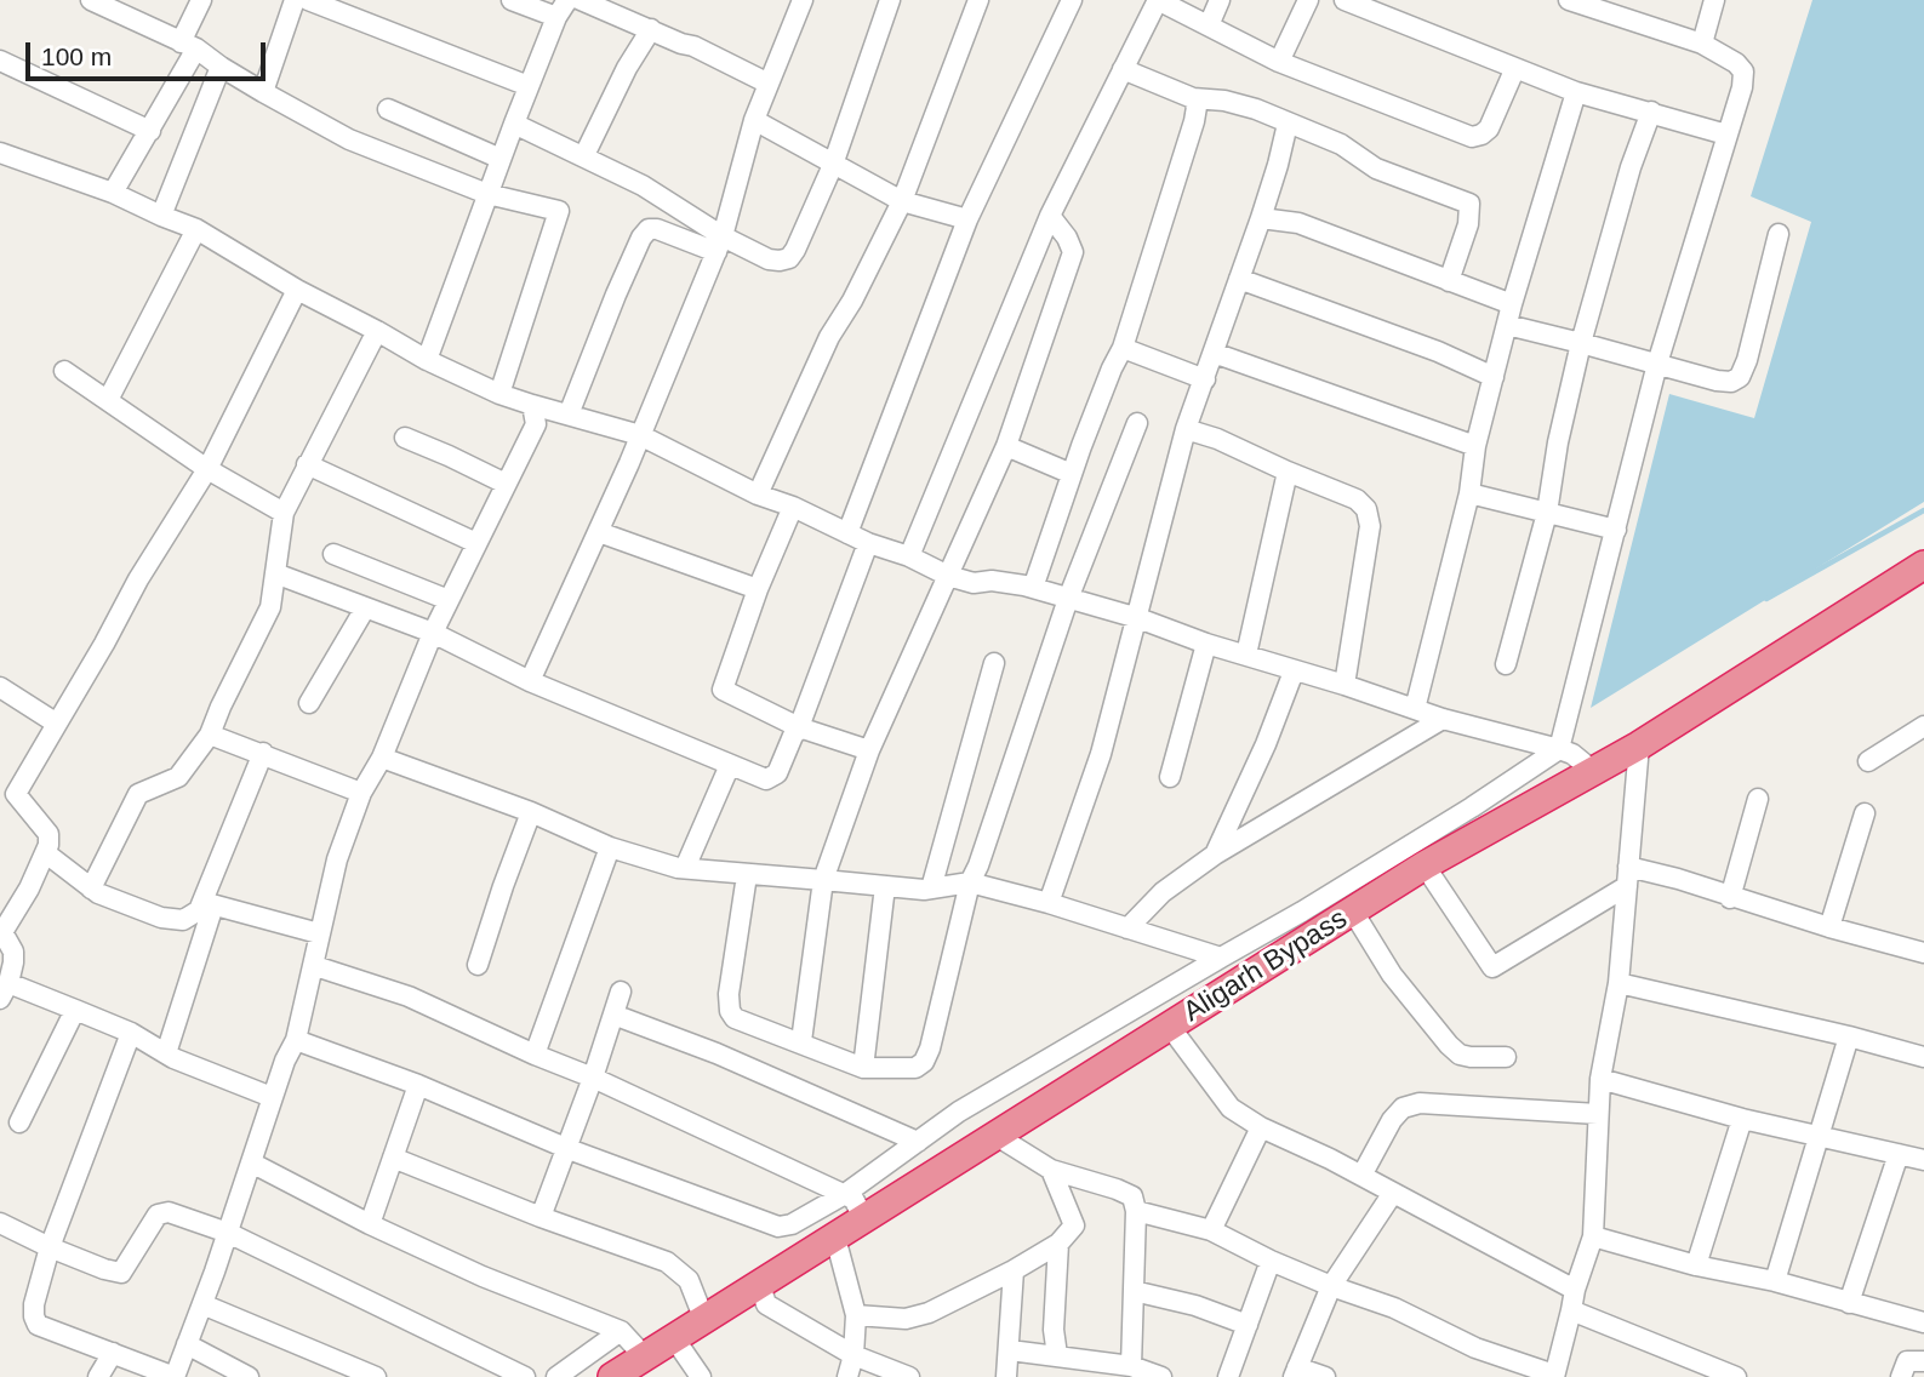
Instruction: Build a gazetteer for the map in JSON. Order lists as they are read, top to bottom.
{
  "streets": {
    "highway": ["Aligarh Bypass"]
  },
  "scale_bar": "100 m"
}
